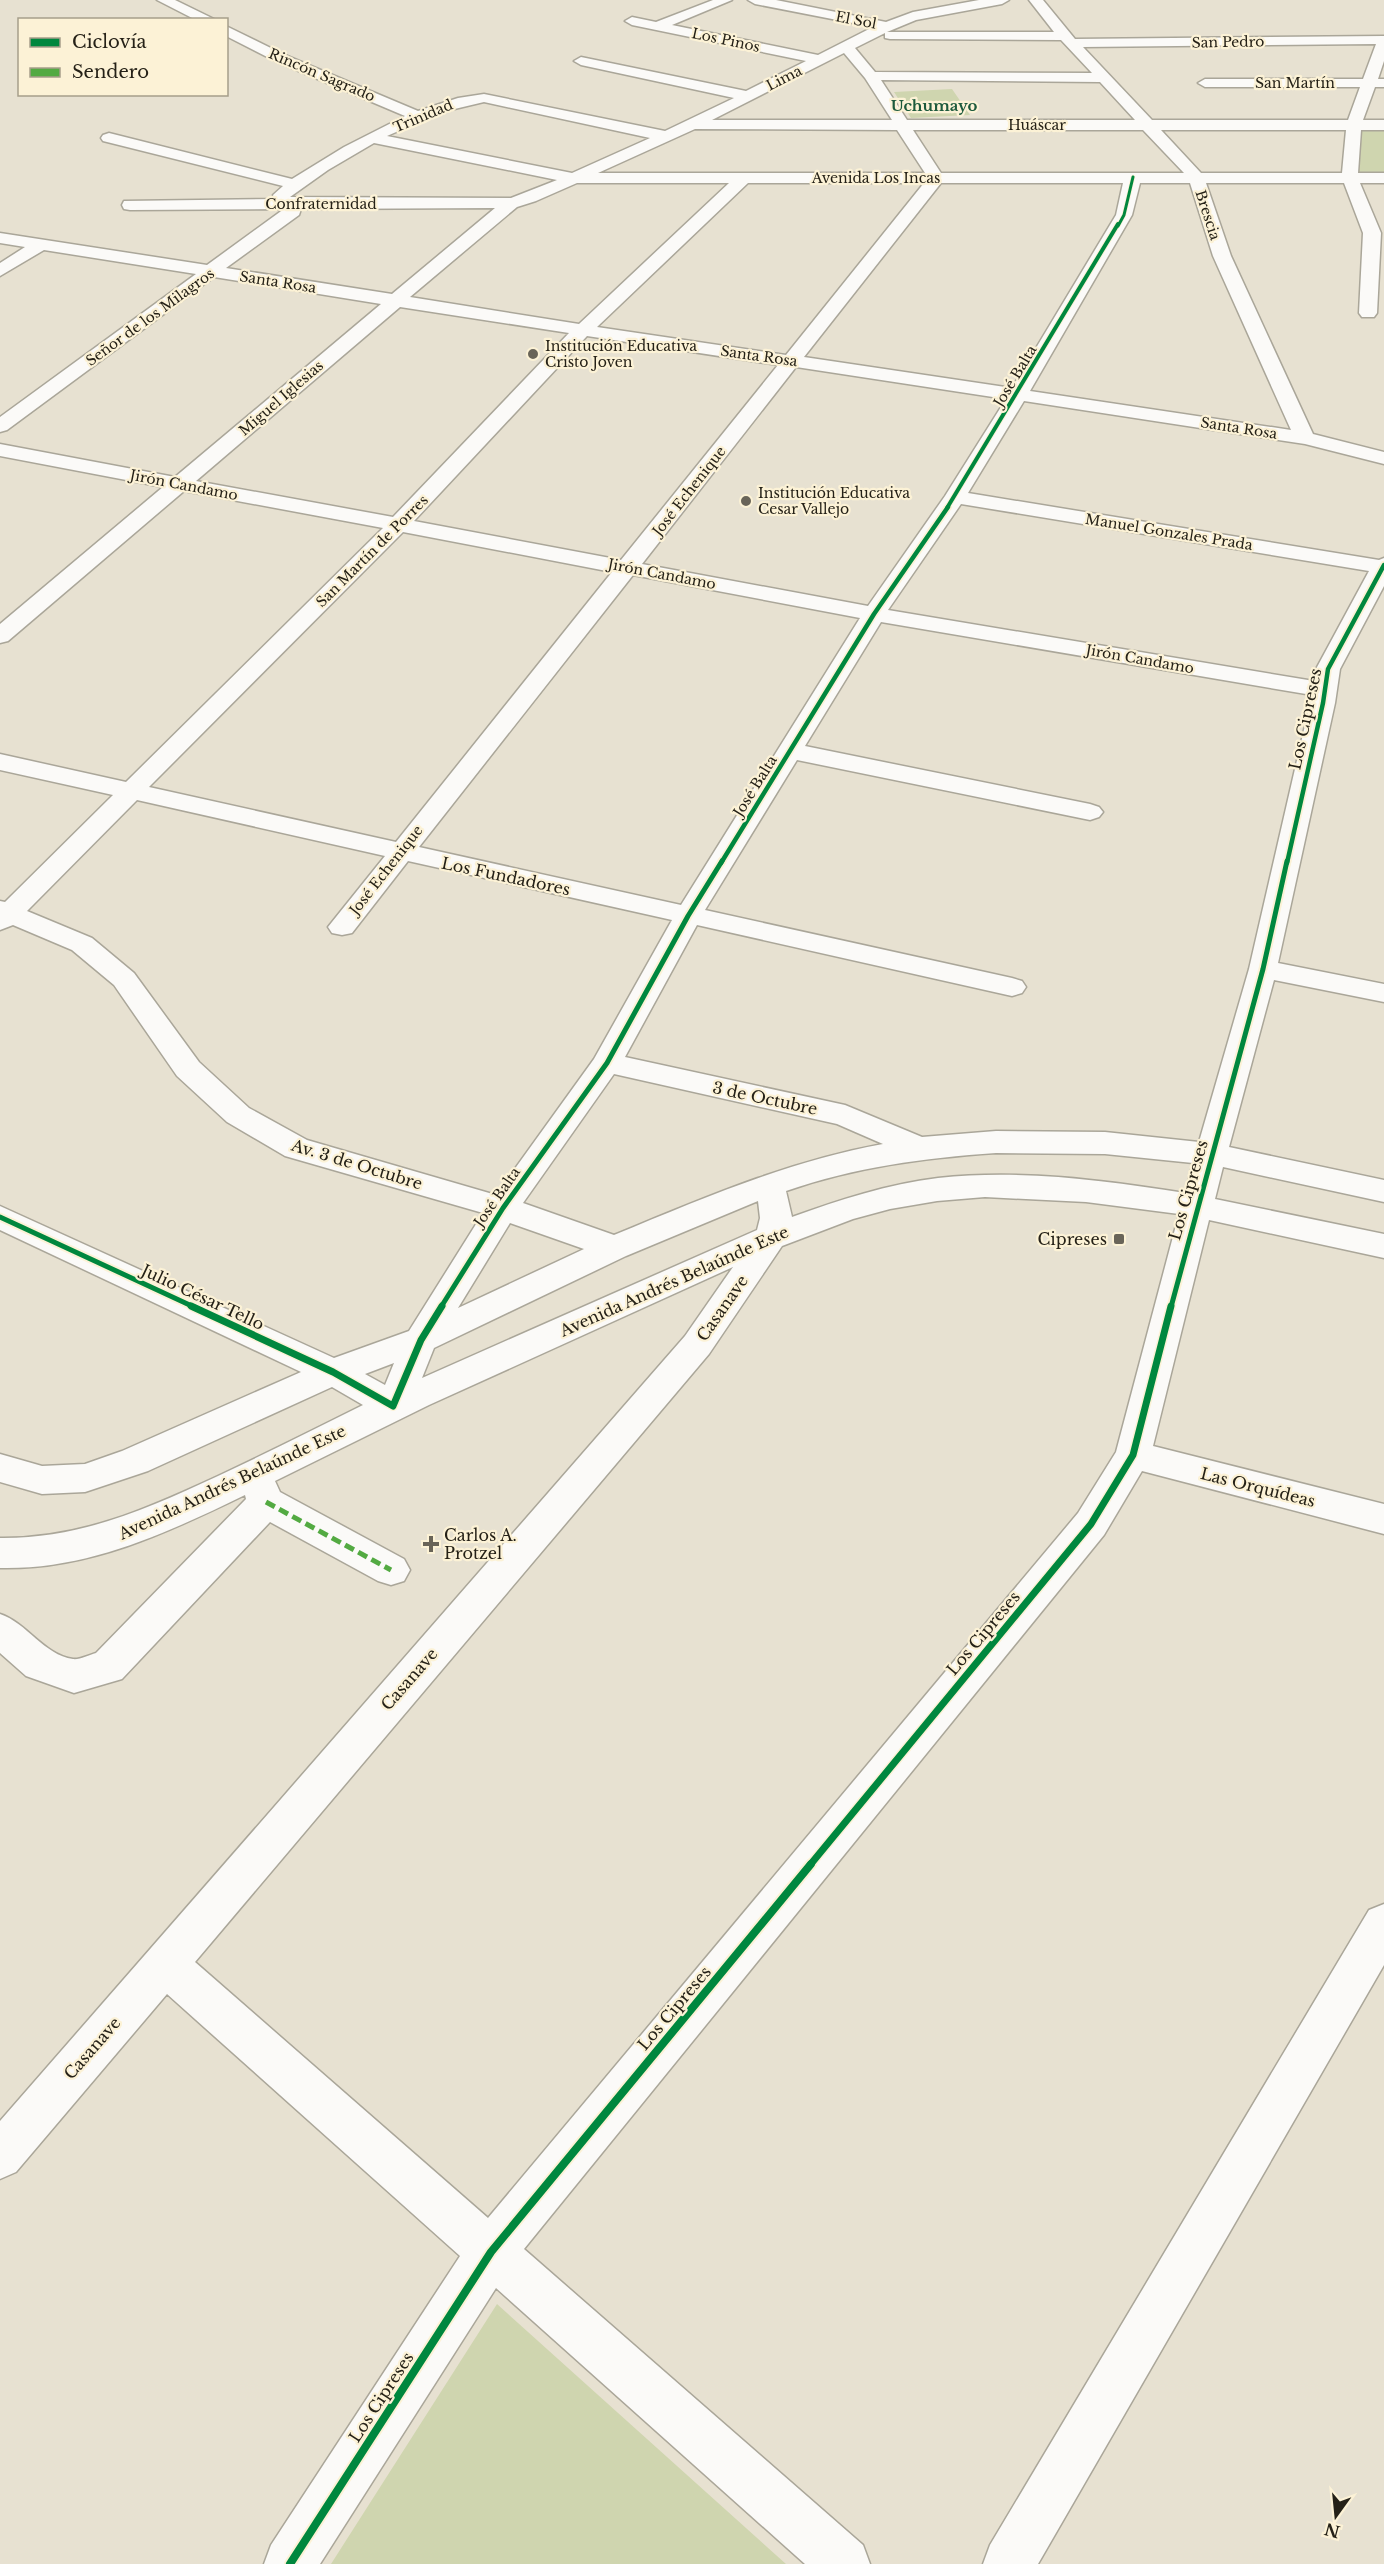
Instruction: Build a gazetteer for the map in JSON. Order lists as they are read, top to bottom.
{
  "streets": {
    "street": [
      "El Sol",
      "Los Pinos",
      "San Pedro",
      "Rincón Sagrado",
      "Lima",
      "San Martín",
      "Trinidad",
      "Huáscar",
      "Avenida Los Incas",
      "Confraternidad",
      "Brescia",
      "Santa Rosa",
      "Señor de los Milagros",
      "José Balta",
      "Miguel Iglesias",
      "Jirón Candamo",
      "José Echenique",
      "Manuel Gonzales Prada",
      "San Martín de Porres",
      "Los Cipreses",
      "Los Fundadores",
      "3 de Octubre",
      "Av. 3 de Octubre",
      "Avenida Andrés Belaúnde Este",
      "Julio César Tello",
      "Casanave",
      "Las Orquídeas"
    ]
  },
  "crossings": [
    ["El Sol", "Lima"],
    ["Los Pinos", "Lima"],
    ["San Pedro", "Lima"],
    ["San Pedro", "Brescia"],
    ["Rincón Sagrado", "Trinidad"],
    ["Lima", "Trinidad"],
    ["Lima", "Huáscar"],
    ["Lima", "Avenida Los Incas"],
    ["Lima", "Miguel Iglesias"],
    ["Trinidad", "Avenida Los Incas"],
    ["Huáscar", "Brescia"],
    ["Avenida Los Incas", "Brescia"],
    ["Avenida Los Incas", "José Balta"],
    ["Avenida Los Incas", "Miguel Iglesias"],
    ["Avenida Los Incas", "José Echenique"],
    ["Avenida Los Incas", "San Martín de Porres"],
    ["Confraternidad", "Señor de los Milagros"],
    ["Confraternidad", "Miguel Iglesias"],
    ["Brescia", "Santa Rosa"],
    ["Santa Rosa", "Señor de los Milagros"],
    ["Santa Rosa", "José Balta"],
    ["Santa Rosa", "Miguel Iglesias"],
    ["Santa Rosa", "José Echenique"],
    ["Santa Rosa", "San Martín de Porres"],
    ["José Balta", "Jirón Candamo"],
    ["José Balta", "Manuel Gonzales Prada"],
    ["José Balta", "Los Fundadores"],
    ["José Balta", "3 de Octubre"],
    ["José Balta", "Av. 3 de Octubre"],
    ["José Balta", "Avenida Andrés Belaúnde Este"],
    ["José Balta", "Julio César Tello"],
    ["Miguel Iglesias", "Jirón Candamo"],
    ["Jirón Candamo", "José Echenique"],
    ["Jirón Candamo", "San Martín de Porres"],
    ["Jirón Candamo", "Los Cipreses"],
    ["José Echenique", "Los Fundadores"],
    ["Manuel Gonzales Prada", "Los Cipreses"],
    ["San Martín de Porres", "Los Fundadores"],
    ["San Martín de Porres", "Av. 3 de Octubre"],
    ["Los Cipreses", "Avenida Andrés Belaúnde Este"],
    ["Los Cipreses", "Las Orquídeas"],
    ["Avenida Andrés Belaúnde Este", "Julio César Tello"],
    ["Avenida Andrés Belaúnde Este", "Casanave"]
  ],
  "districts": ["Uchumayo"],
  "places": {
    "other": ["Institución Educativa Cristo Joven", "Institución Educativa Cesar Vallejo"],
    "transit": ["Cipreses"],
    "health": ["Carlos A. Protzel"]
  },
  "legend": ["Ciclovía", "Sendero"],
  "north": "bottom"
}
